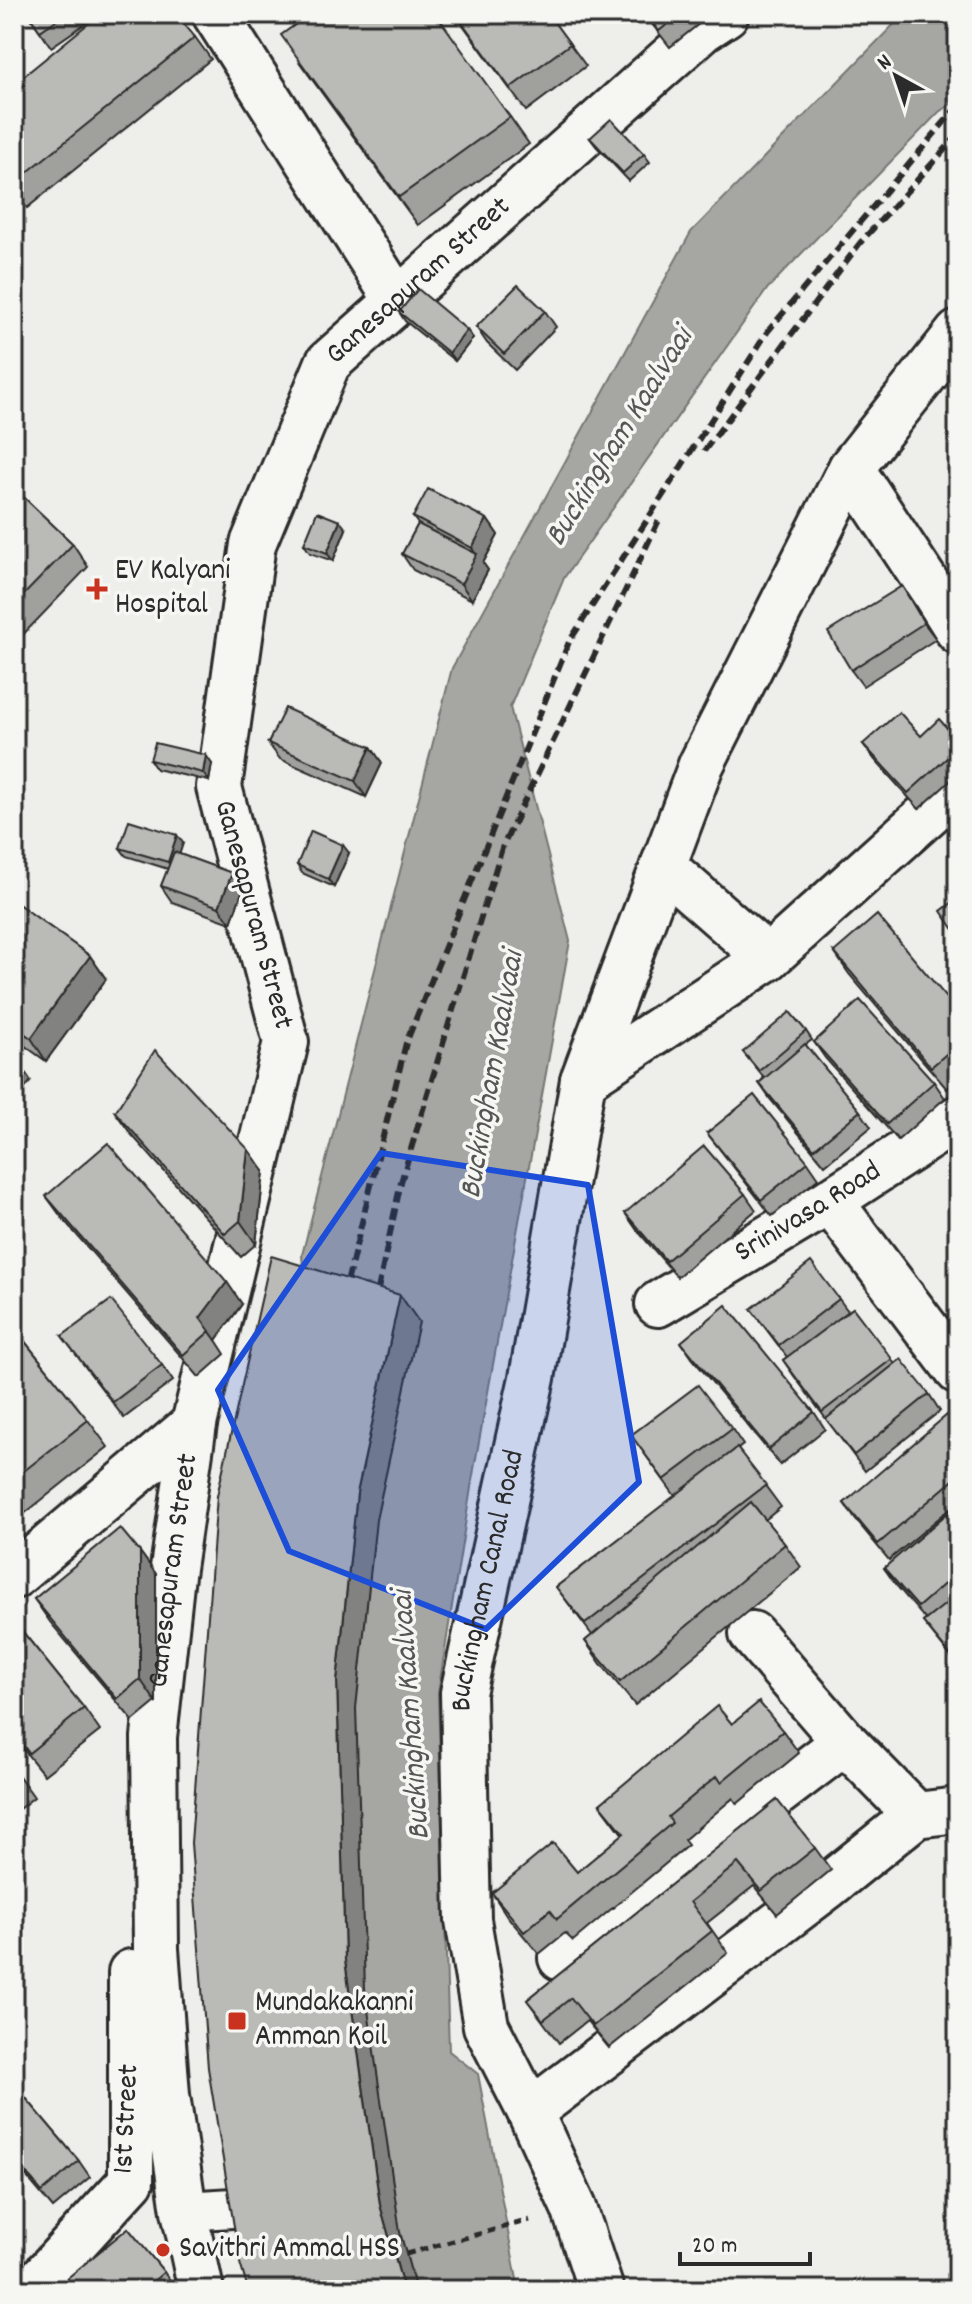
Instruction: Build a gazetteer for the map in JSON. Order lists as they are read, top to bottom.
{
  "streets": {
    "street": [
      "Ganesapuram Street",
      "Srinivasa Road",
      "Buckingham Canal Road",
      "1st Street"
    ]
  },
  "water": ["Buckingham Kaalvaai"],
  "places": {
    "health": ["EV Kalyani Hospital"],
    "transit": ["Mundakakanni Amman Koil"],
    "other": ["Savithri Ammal HSS"]
  },
  "scale_bar": "20 m",
  "north": "top left"
}
